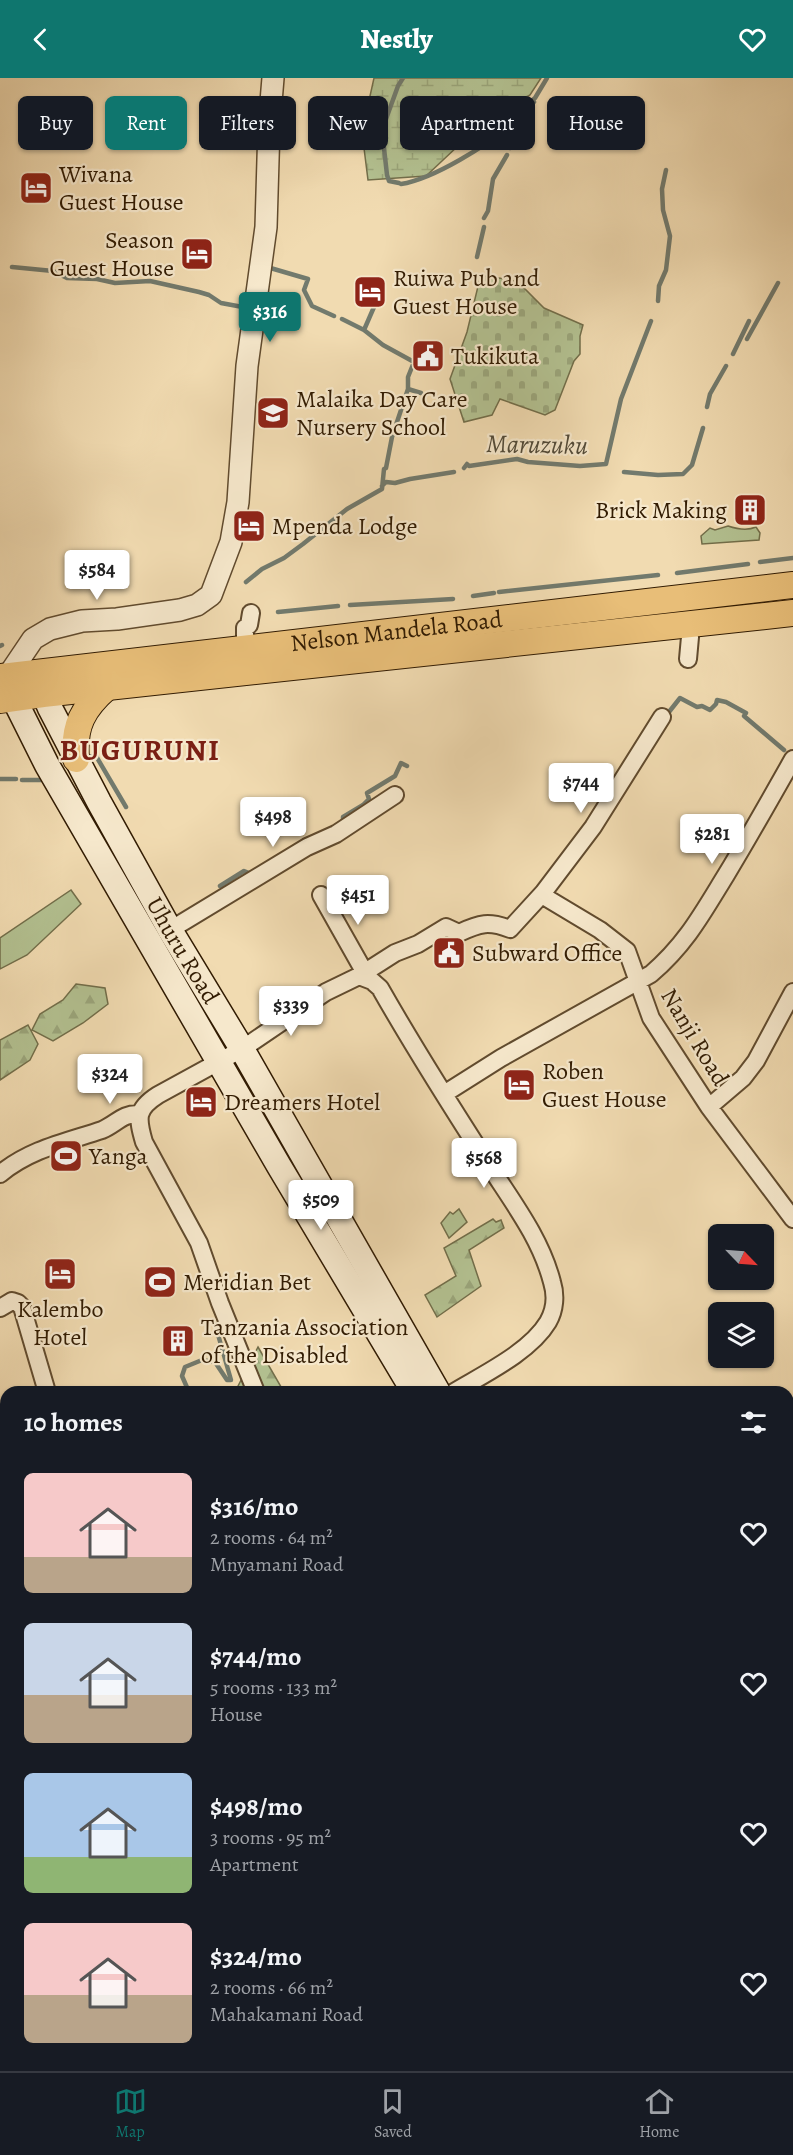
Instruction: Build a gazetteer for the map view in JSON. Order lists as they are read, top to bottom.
{
  "streets": {
    "main road": ["Nelson Mandela Road", "Uhuru Road"],
    "street": ["Nanji Road"]
  },
  "crossings": [
    ["Nelson Mandela Road", "Uhuru Road"]
  ],
  "districts": ["BUGURUNI"],
  "water": ["Maruzuku"],
  "places": {
    "hotel": [
      "Wivana Guest House",
      "Season Guest House",
      "Ruiwa Pub and Guest House",
      "Mpenda Lodge",
      "Roben Guest House",
      "Dreamers Hotel",
      "Kalembo Hotel"
    ],
    "public building": ["Tukikuta", "Subward Office"],
    "school or university": ["Malaika Day Care Nursery School"],
    "building": ["Brick Making", "Tanzania Association of the Disabled"],
    "sports": ["Yanga", "Meridian Bet"]
  },
  "north": "bottom right",
  "page": {
    "header": "Nestly",
    "chip": [
      "Buy",
      "Rent",
      "Filters",
      "New",
      "Apartment",
      "House"
    ],
    "price": [
      "$316",
      "$584",
      "$744",
      "$498",
      "$281",
      "$451",
      "$339",
      "$324",
      "$568",
      "$509"
    ],
    "heading": "10 homes",
    "list": [
      {
        "name": "$316/mo",
        "note": "2 rooms · 64 m² · Mnyamani Road"
      },
      {
        "name": "$744/mo",
        "note": "5 rooms · 133 m² · House"
      },
      {
        "name": "$498/mo",
        "note": "3 rooms · 95 m² · Apartment"
      },
      {
        "name": "$324/mo",
        "note": "2 rooms · 66 m² · Mahakamani Road"
      }
    ],
    "tabs": ["Map", "Saved", "Home"]
  }
}
